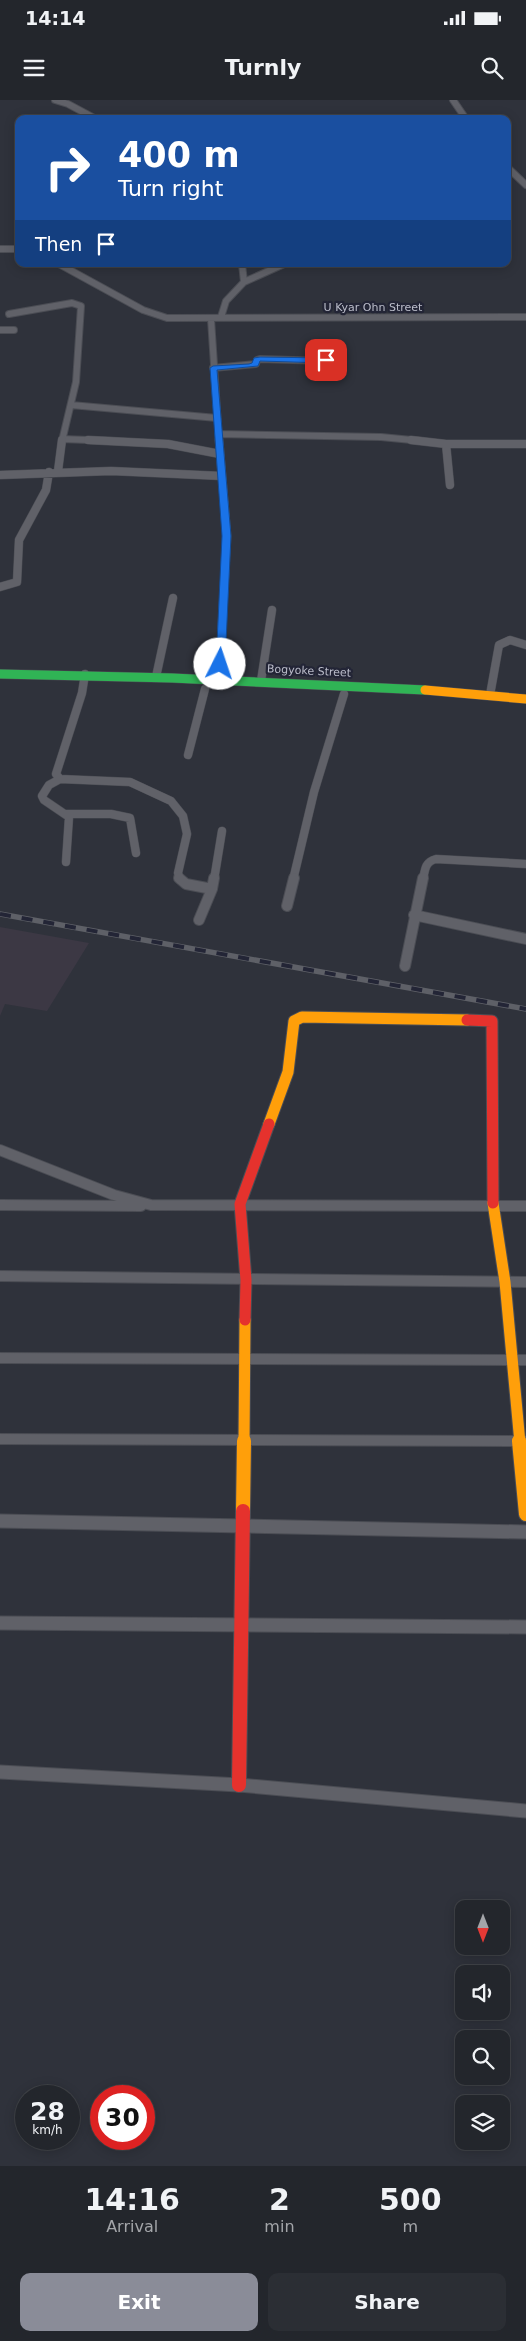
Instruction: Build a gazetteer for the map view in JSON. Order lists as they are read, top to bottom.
{
  "streets": {
    "street": ["U Kyar Ohn Street", "Bogyoke Street"]
  },
  "north": "bottom",
  "page": {
    "status": "14:14",
    "header": "Turnly",
    "turn": ["400 m", "Turn right"],
    "then": "Then",
    "speed": "28 km/h",
    "limit": "30",
    "eta": [
      "14:16",
      "Arrival",
      "2",
      "min",
      "500",
      "m"
    ],
    "buttons": ["Exit", "Share"]
  }
}
